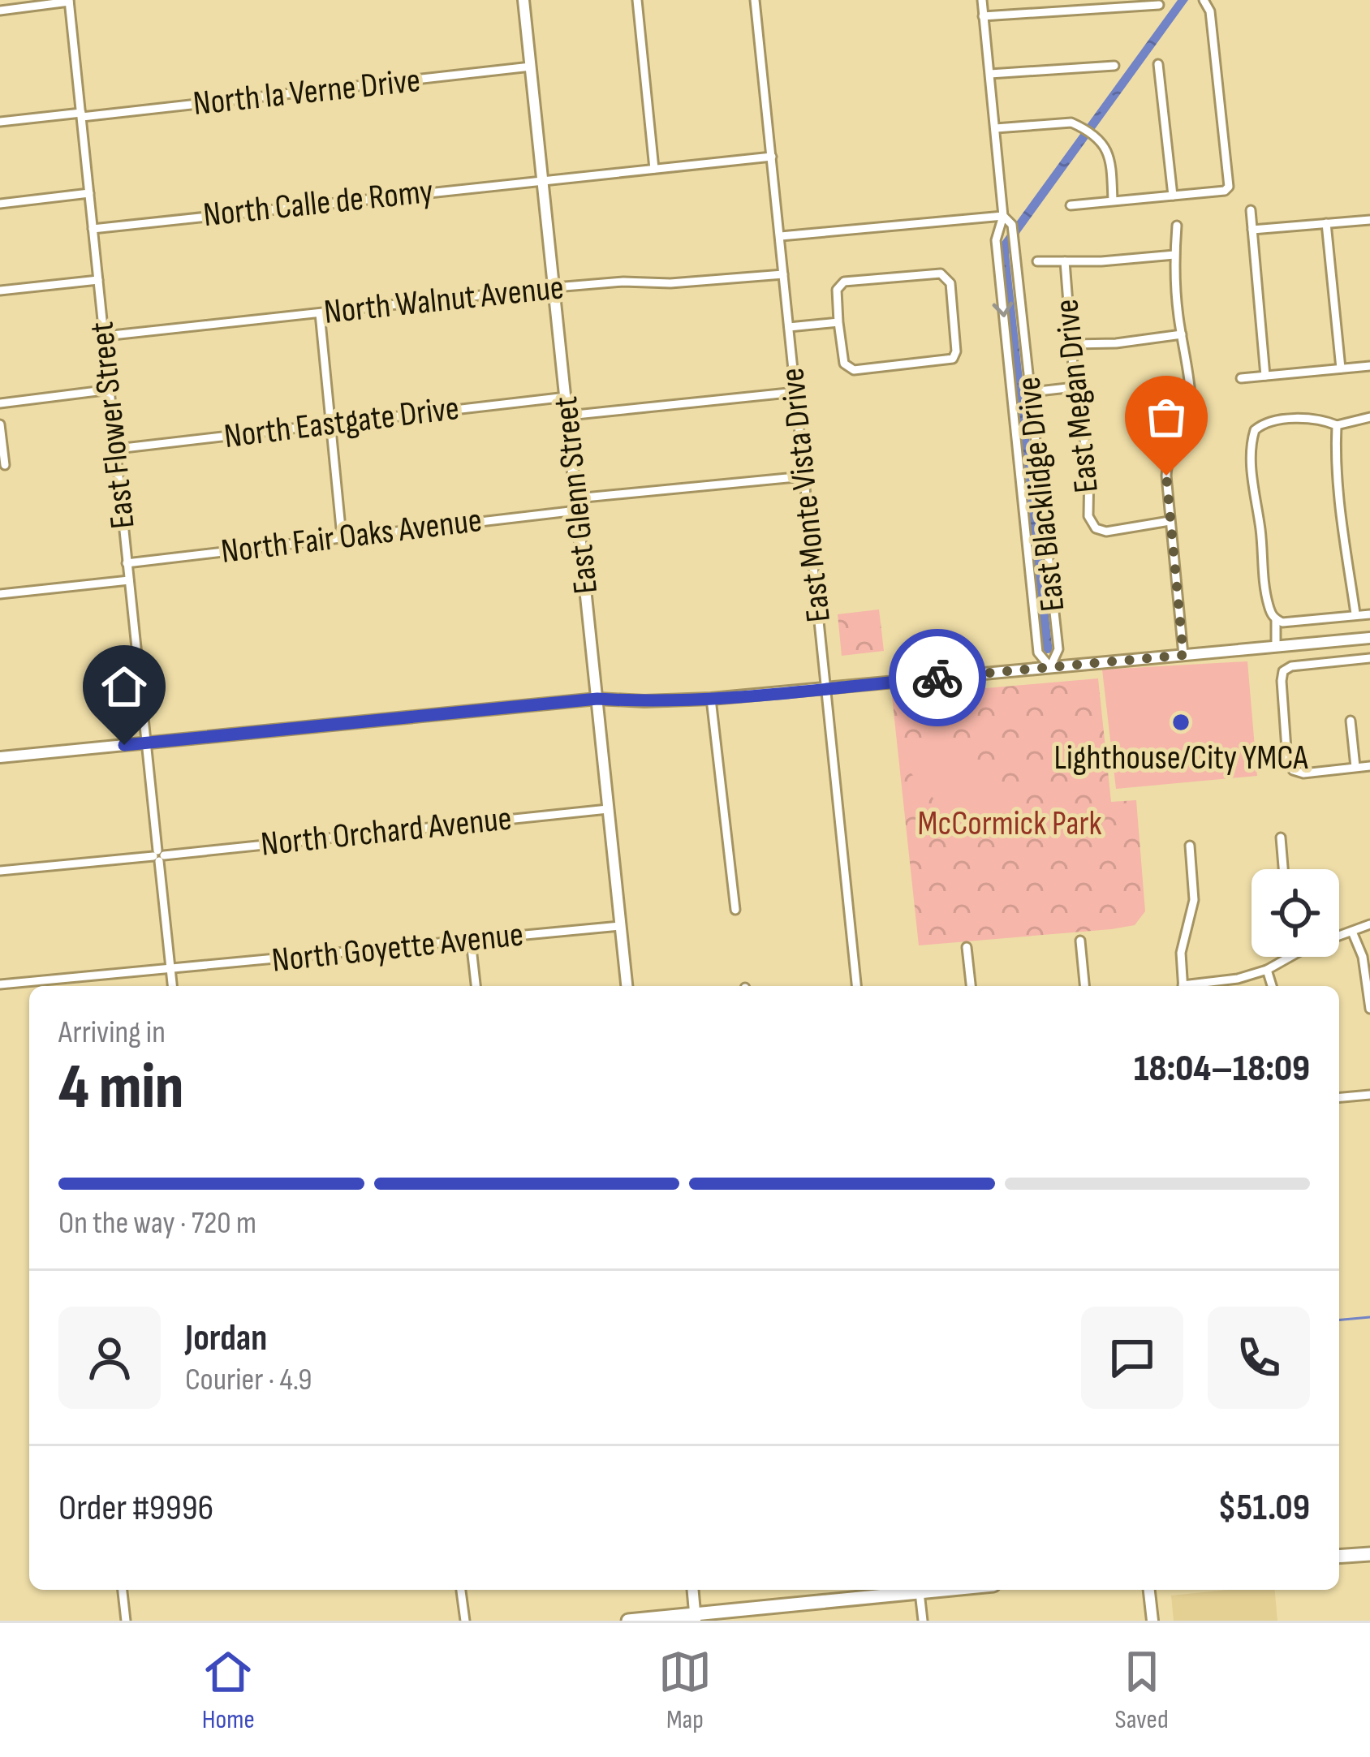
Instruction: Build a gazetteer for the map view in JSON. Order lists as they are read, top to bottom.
{
  "streets": {
    "street": [
      "North la Verne Drive",
      "North Calle de Romy",
      "North Walnut Avenue",
      "East Megan Drive",
      "North Eastgate Drive",
      "East Flower Street",
      "East Blacklidge Drive",
      "East Glenn Street",
      "East Monte Vista Drive",
      "North Fair Oaks Avenue",
      "North Orchard Avenue",
      "North Goyette Avenue"
    ]
  },
  "crossings": [
    ["North la Verne Drive", "East Flower Street"],
    ["North la Verne Drive", "East Glenn Street"],
    ["North Calle de Romy", "East Flower Street"],
    ["North Calle de Romy", "East Glenn Street"],
    ["North Calle de Romy", "East Monte Vista Drive"],
    ["North Walnut Avenue", "East Flower Street"],
    ["North Walnut Avenue", "East Glenn Street"],
    ["North Walnut Avenue", "East Monte Vista Drive"],
    ["North Eastgate Drive", "East Flower Street"],
    ["North Eastgate Drive", "East Glenn Street"],
    ["East Flower Street", "North Fair Oaks Avenue"],
    ["East Flower Street", "North Orchard Avenue"],
    ["East Flower Street", "North Goyette Avenue"],
    ["East Glenn Street", "North Fair Oaks Avenue"],
    ["East Glenn Street", "North Orchard Avenue"],
    ["East Glenn Street", "North Goyette Avenue"],
    ["East Monte Vista Drive", "North Fair Oaks Avenue"]
  ],
  "parks": ["McCormick Park"],
  "places": ["Lighthouse/City YMCA"],
  "page": {
    "heading": ["4 min", "Arriving in", "18:04–18:09"],
    "panel": [
      "Jordan",
      "Courier · 4.9",
      "Order #9996",
      "$51.09"
    ],
    "bar": "On the way · 720 m",
    "tabs": ["Home", "Map", "Saved"]
  }
}
